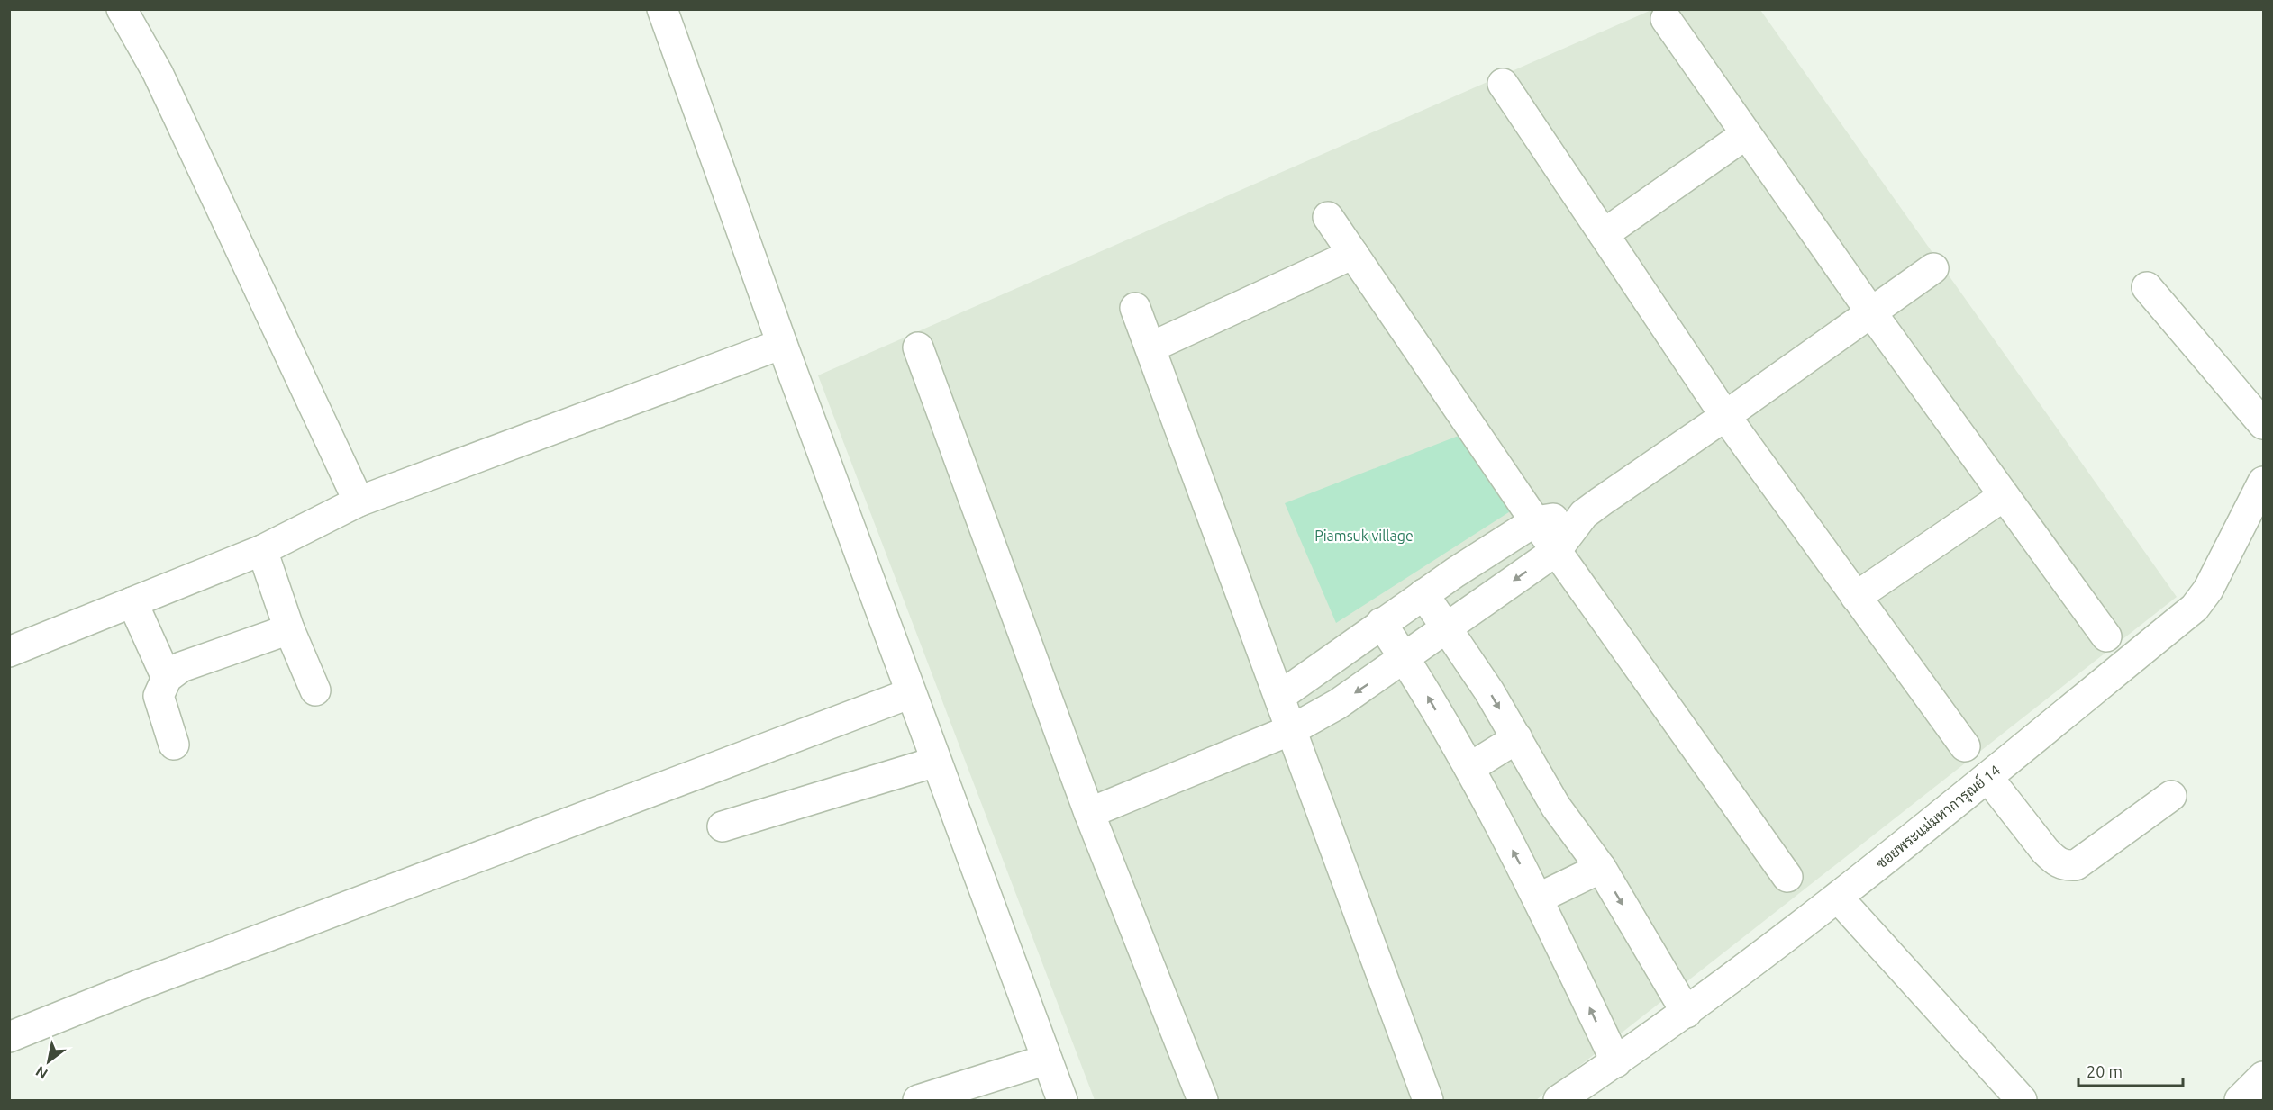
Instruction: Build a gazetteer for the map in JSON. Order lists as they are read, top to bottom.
{
  "streets": {
    "street": ["ซอยพระแม่มหาการุณย์ 14"]
  },
  "parks": ["Piamsuk village"],
  "scale_bar": "20 m",
  "north": "bottom left"
}
